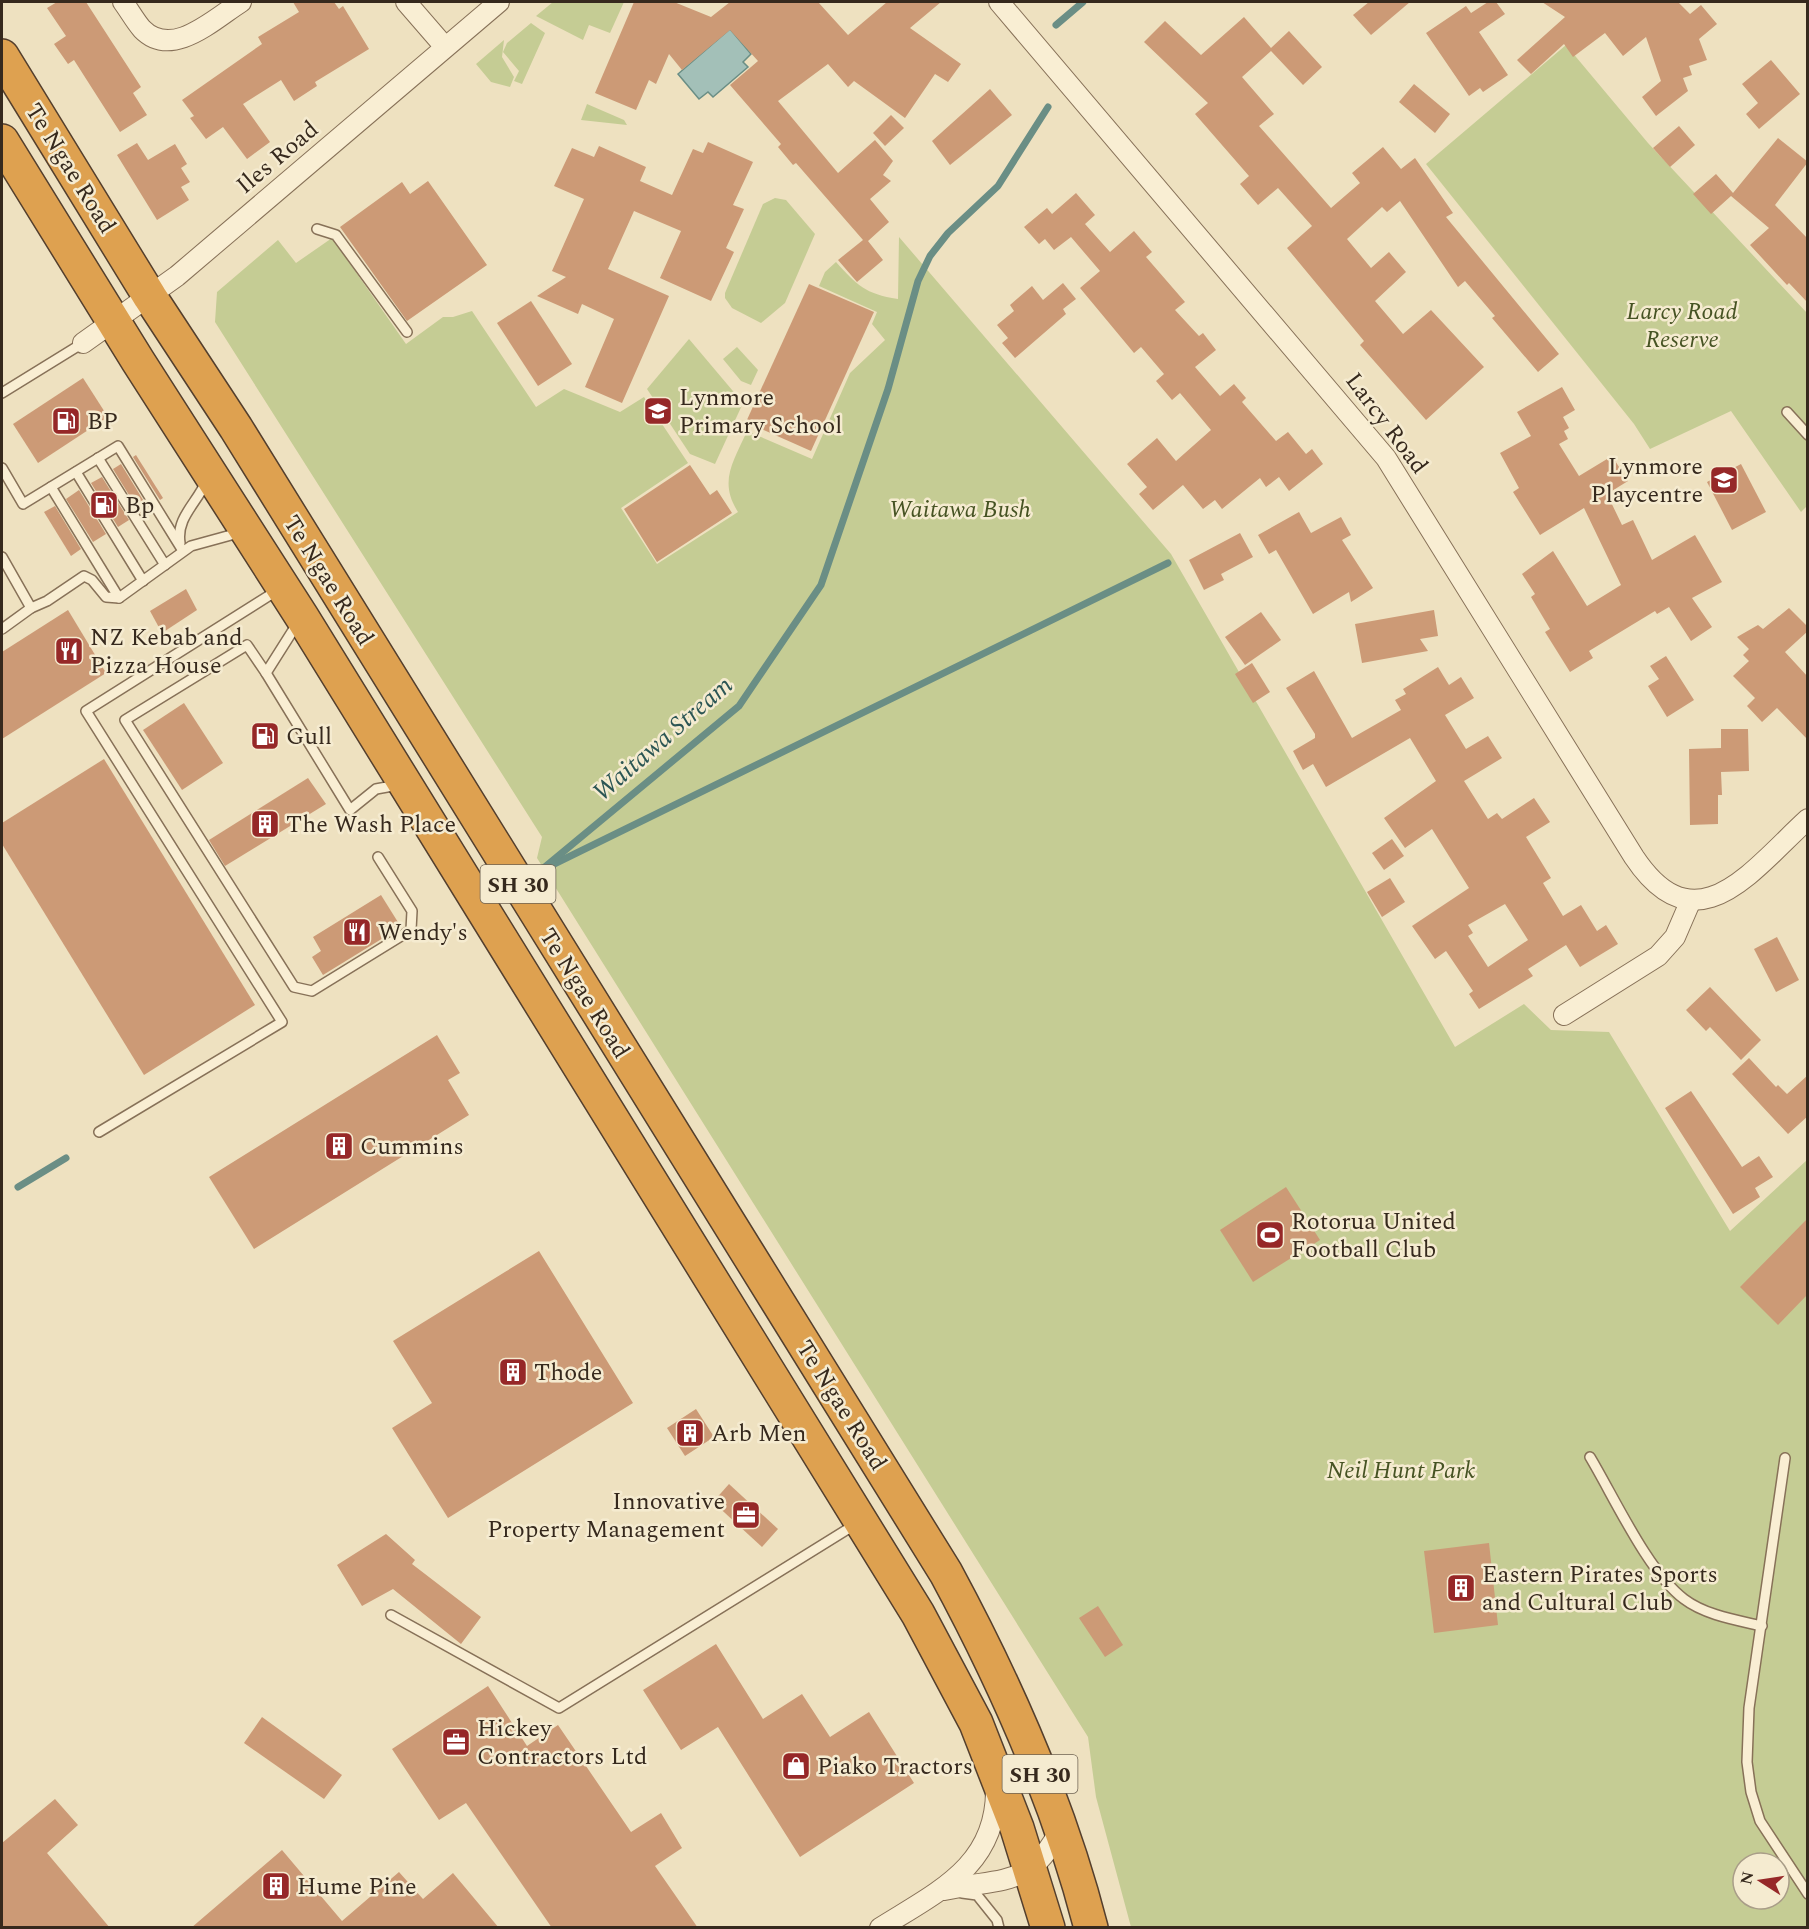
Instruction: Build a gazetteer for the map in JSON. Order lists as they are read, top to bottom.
{
  "streets": {
    "highway": ["Te Ngae Road", "SH 30"],
    "street": ["Iles Road", "Larcy Road"]
  },
  "crossings": [
    ["Iles Road", "Te Ngae Road"]
  ],
  "water": ["Waitawa Stream"],
  "parks": ["Larcy Road Reserve", "Waitawa Bush", "Neil Hunt Park"],
  "places": {
    "school or university": ["Lynmore Primary School", "Lynmore Playcentre"],
    "fuel station": ["BP", "Bp", "Gull"],
    "restaurant": ["NZ Kebab and Pizza House", "Wendy's"],
    "building": [
      "The Wash Place",
      "Cummins",
      "Thode",
      "Arb Men",
      "Eastern Pirates Sports and Cultural Club",
      "Hume Pine"
    ],
    "sports": ["Rotorua United Football Club"],
    "office": ["Innovative Property Management", "Hickey Contractors Ltd"],
    "shop": ["Piako Tractors"]
  },
  "north": "left"
}
